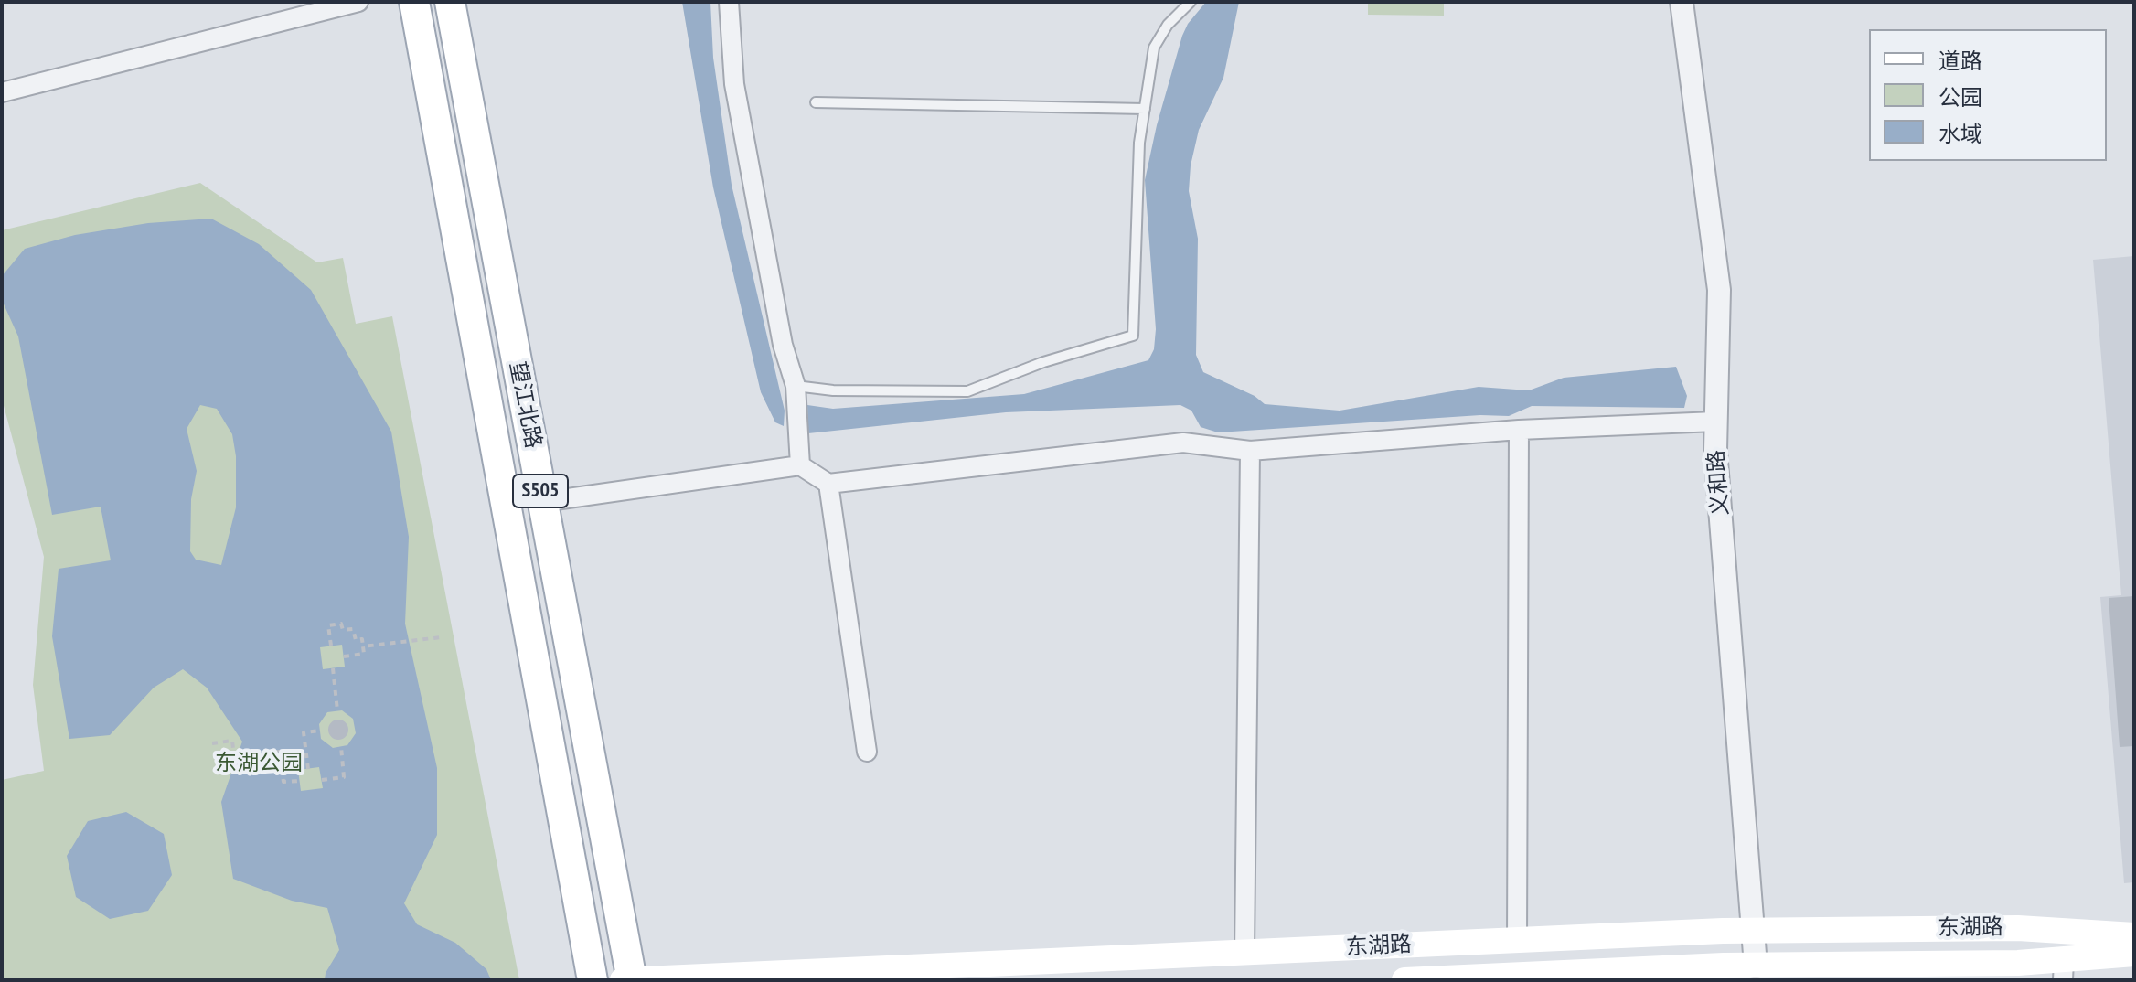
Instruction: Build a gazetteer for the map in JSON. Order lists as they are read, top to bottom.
{
  "streets": {
    "main road": ["望江北路", "S505", "东湖路"],
    "street": ["义和路"]
  },
  "crossings": [
    ["望江北路", "东湖路"],
    ["义和路", "东湖路"]
  ],
  "parks": ["东湖公园"],
  "legend": ["道路", "公园", "水域"]
}
